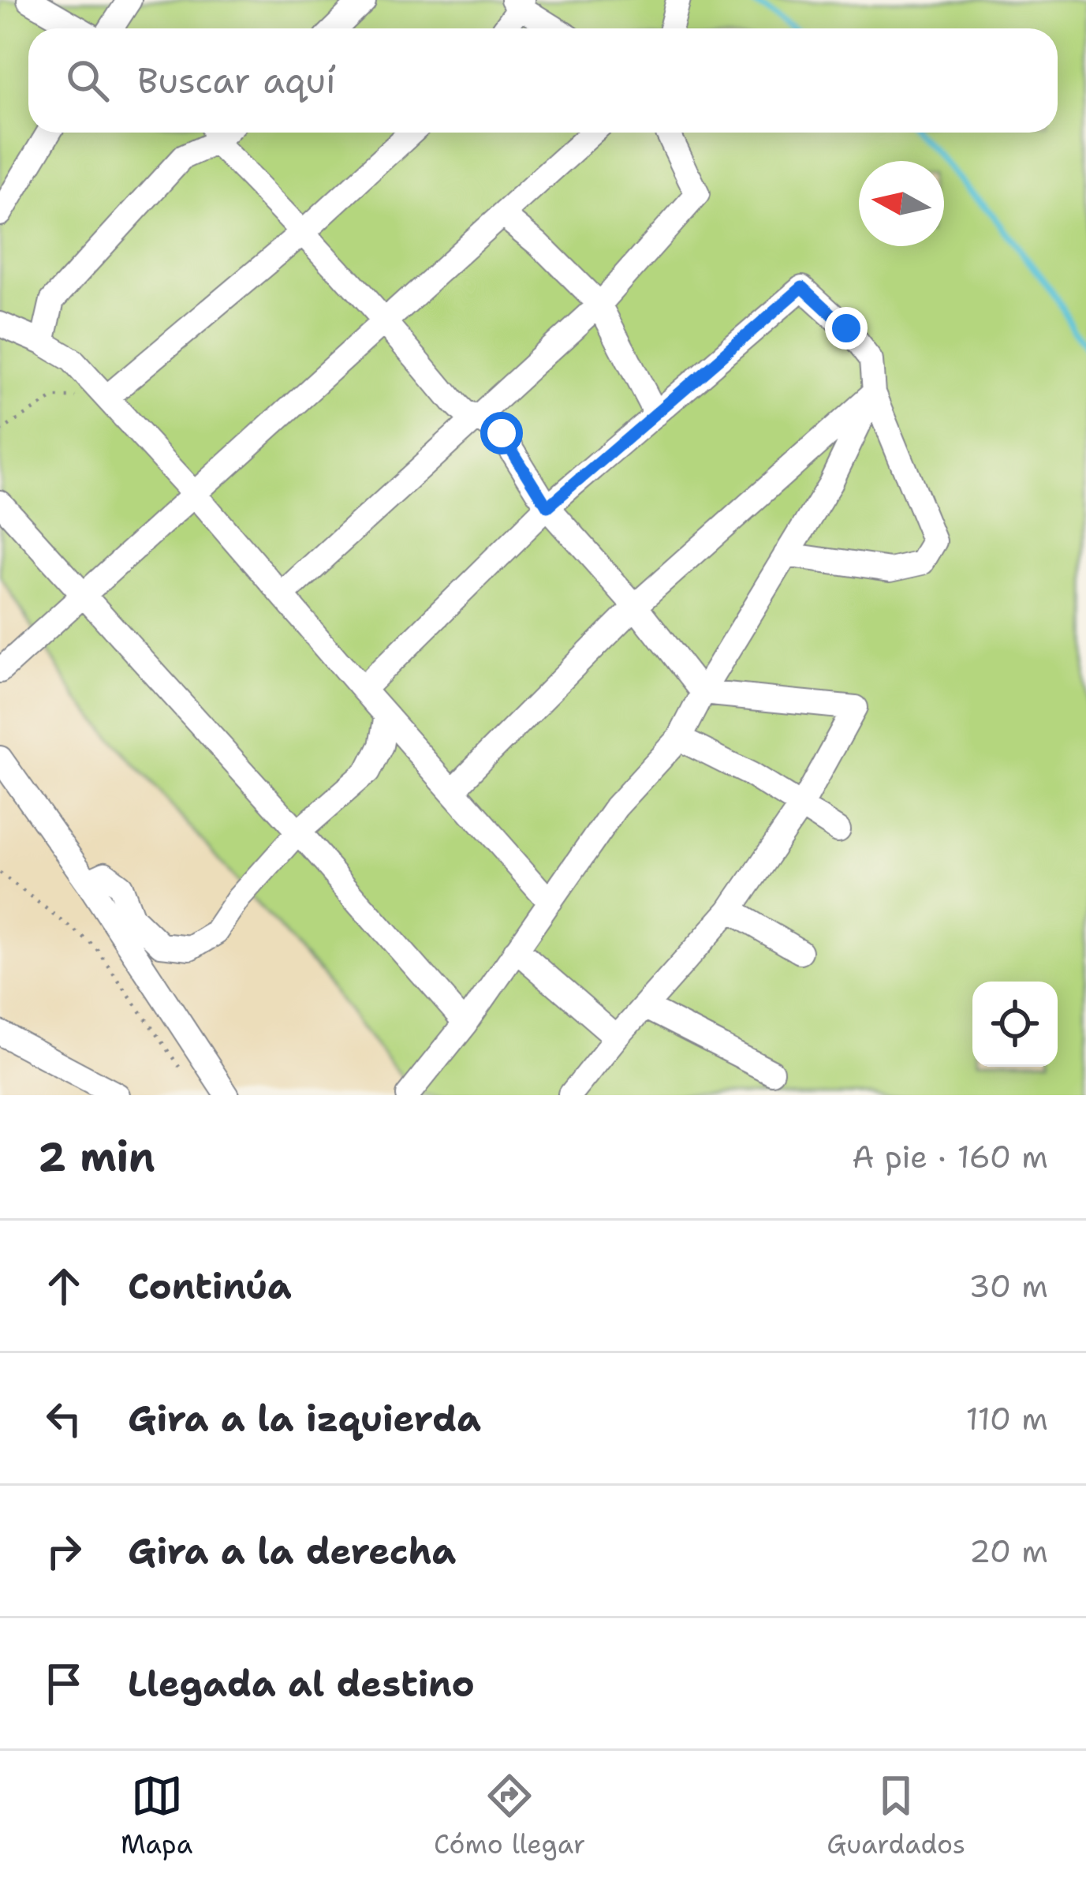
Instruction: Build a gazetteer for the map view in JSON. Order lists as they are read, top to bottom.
{
  "north": "left",
  "page": {
    "search": "Buscar aquí",
    "heading": ["2 min", "A pie · 160 m"],
    "list": [
      ["Continúa", "30 m"],
      ["Gira a la izquierda", "110 m"],
      ["Gira a la derecha", "20 m"],
      "Llegada al destino"
    ],
    "nav": ["Mapa", "Cómo llegar", "Guardados"]
  }
}
